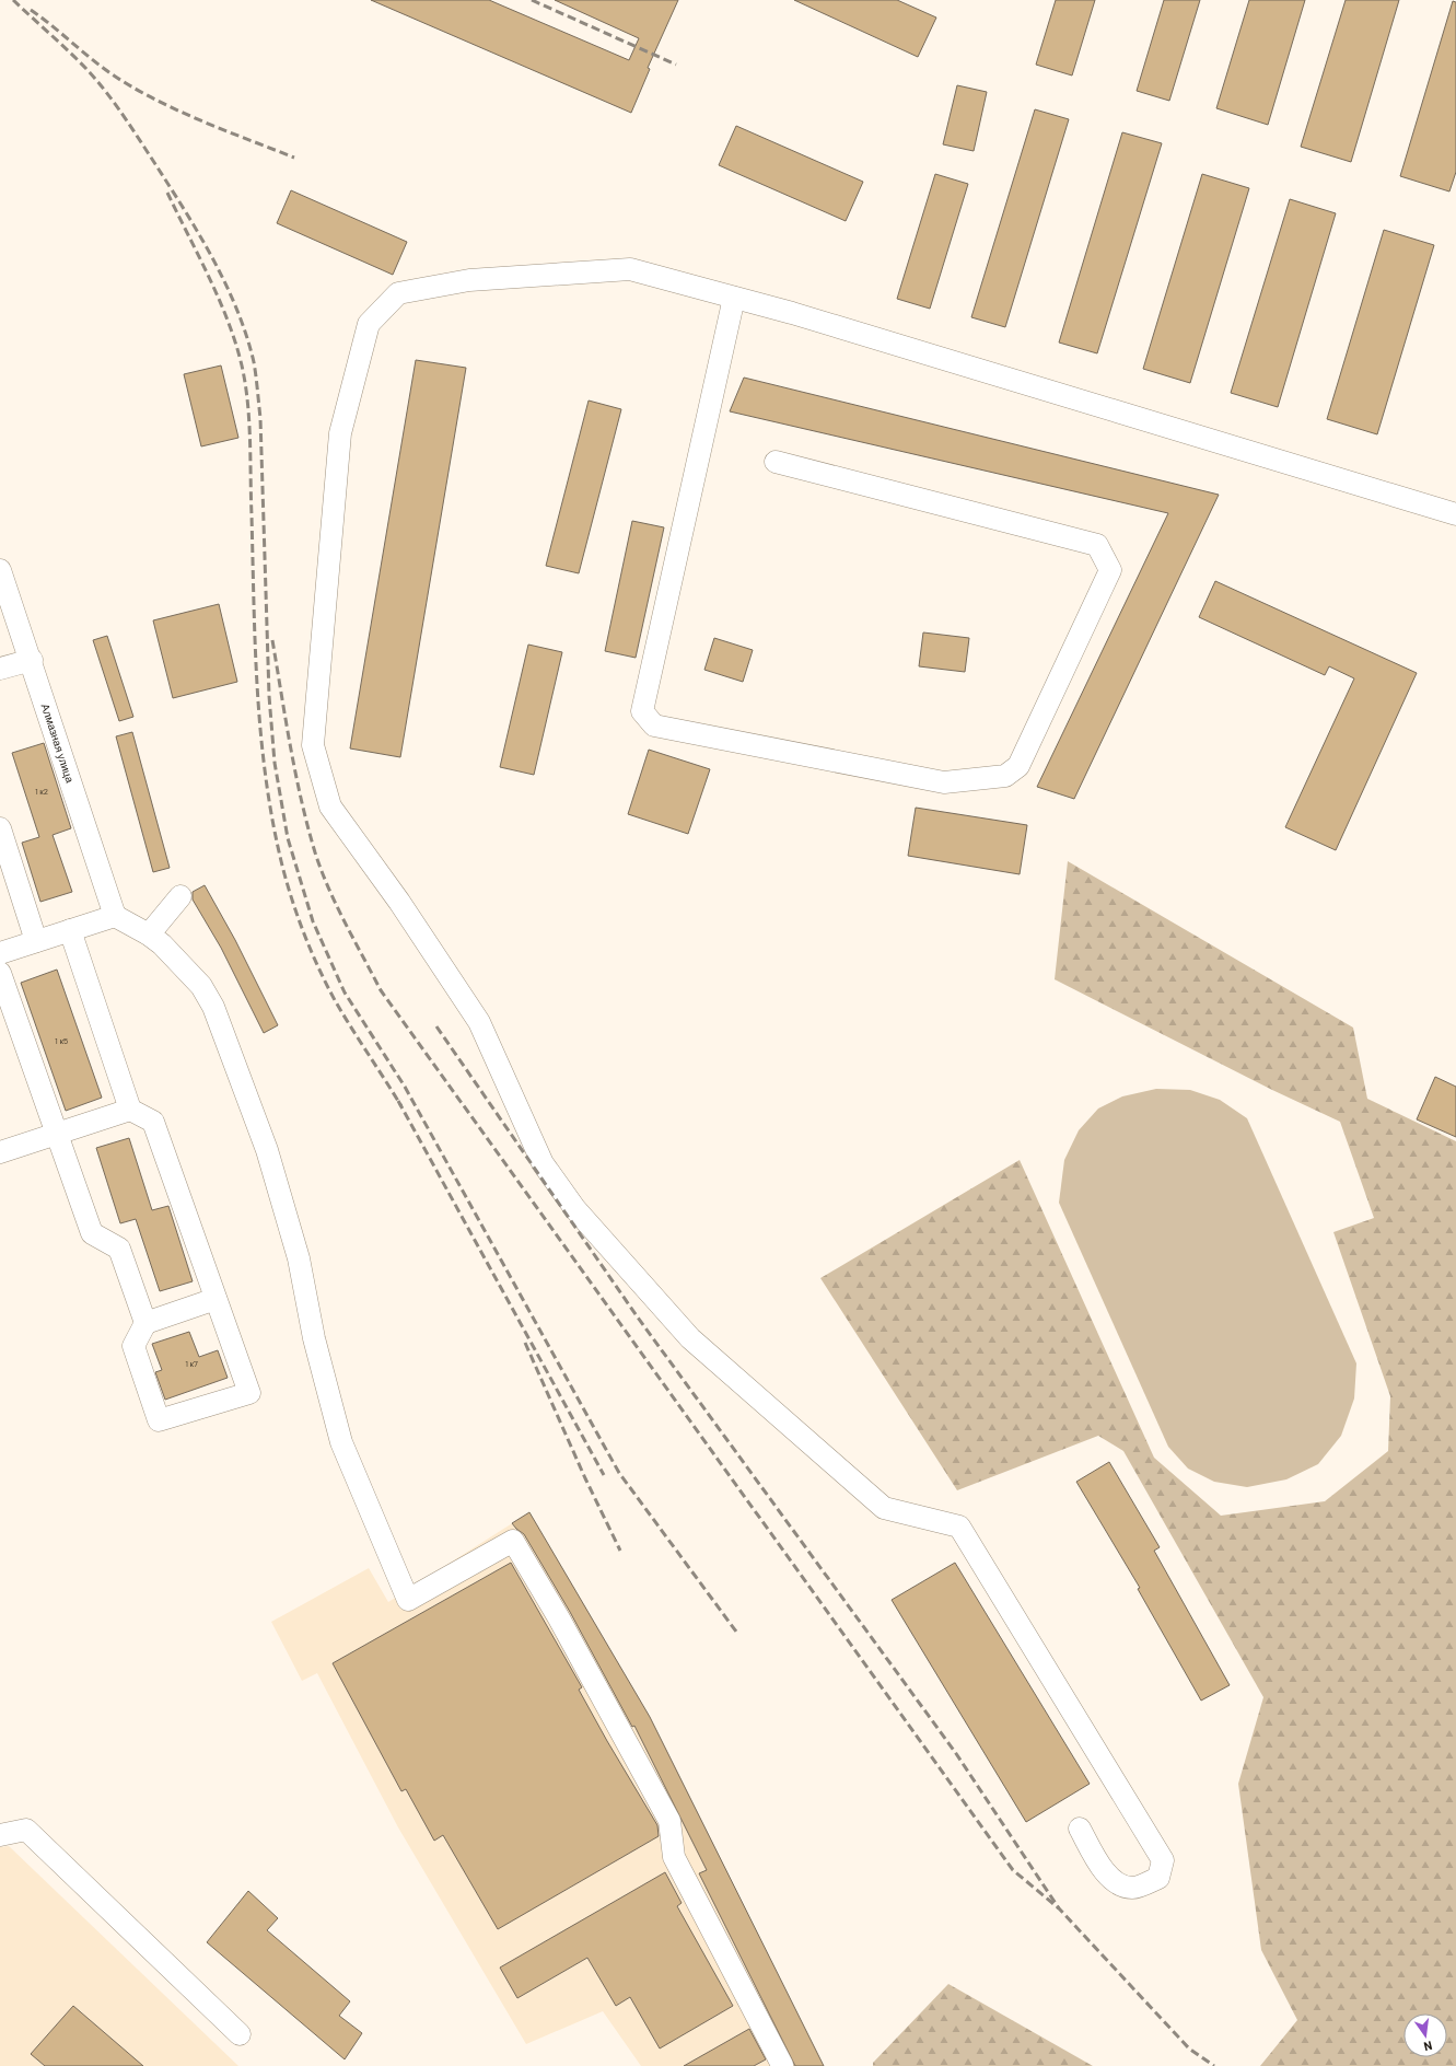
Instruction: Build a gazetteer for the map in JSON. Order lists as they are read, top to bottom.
{
  "streets": {
    "street": ["Алмазная улица"]
  },
  "house_numbers": ["1 к2", "1 к5", "1 к7"],
  "north": "bottom"
}
